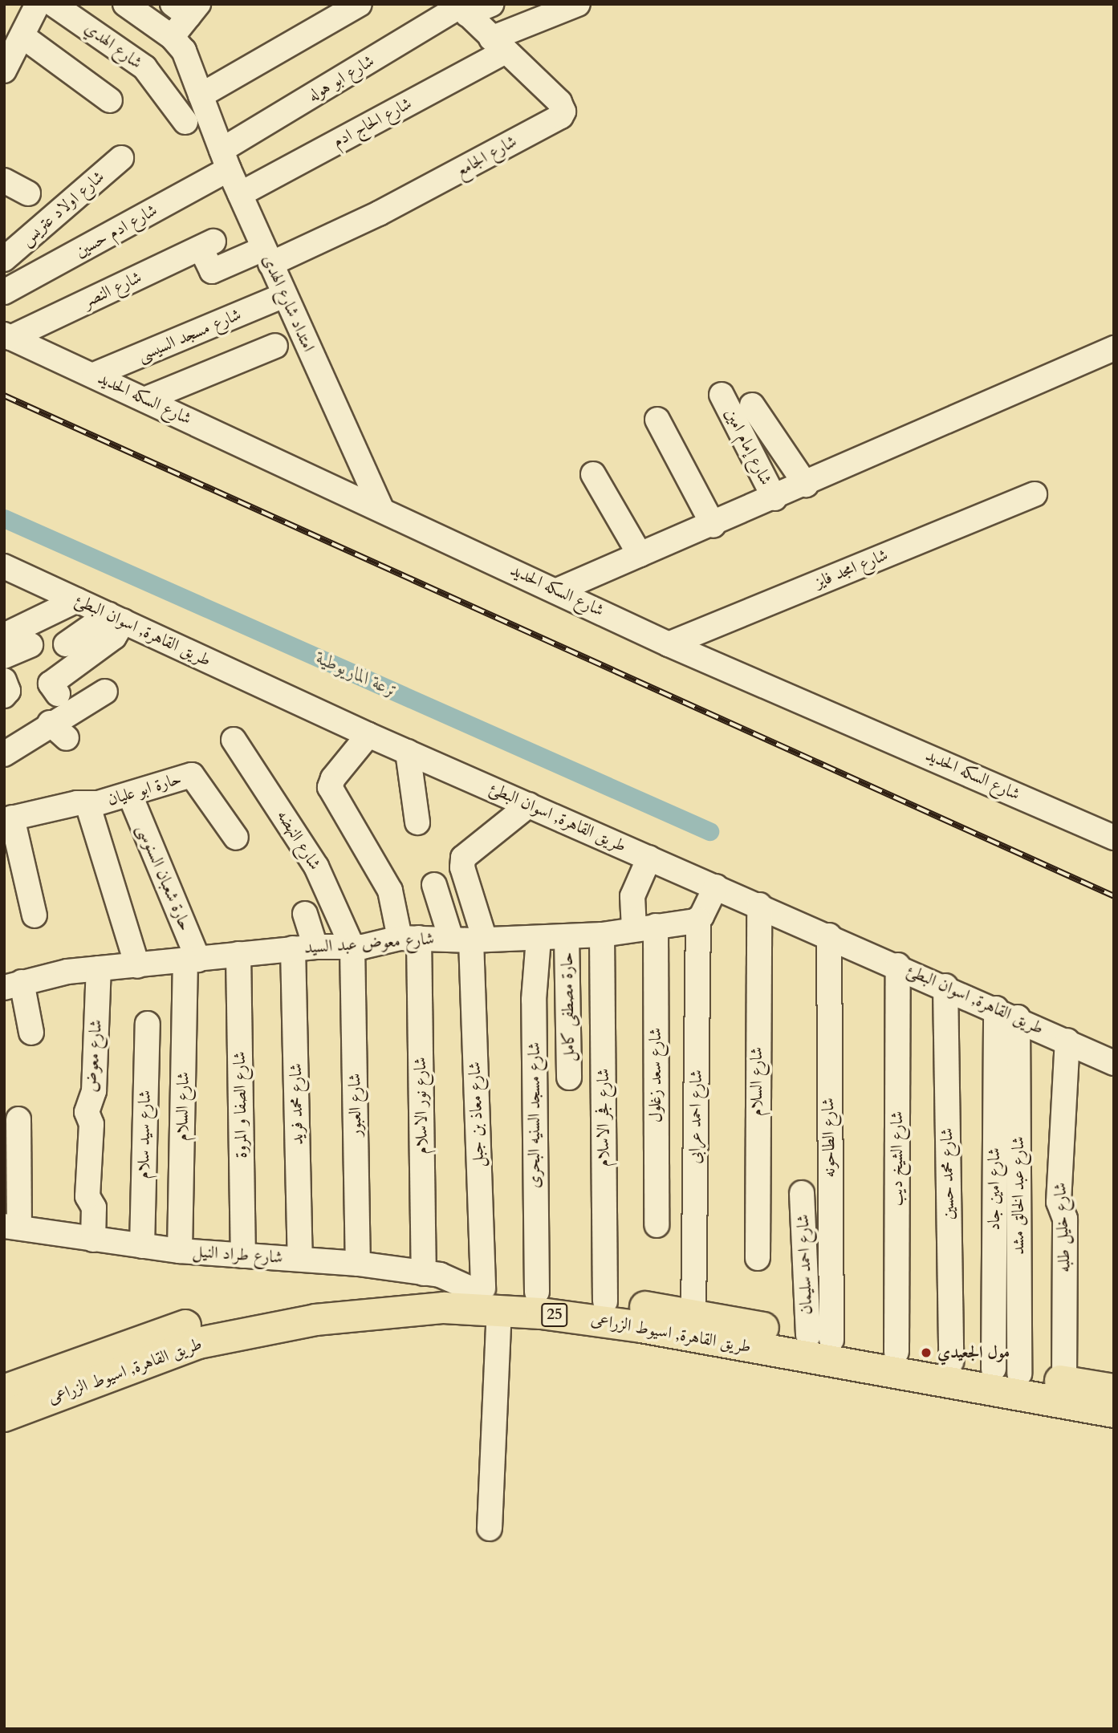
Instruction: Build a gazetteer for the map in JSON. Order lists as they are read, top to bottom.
{
  "streets": {
    "highway": ["25", "طريق القاهرة, اسيوط الزراعى"],
    "street": [
      "شارع الهدي",
      "شارع ابو هوله",
      "شارع الحاج ادم",
      "شارع الجامع",
      "شارع اولاد عتريس",
      "شارع ادم حسين",
      "شارع النصر",
      "امتداد شارع الهدى",
      "شارع مسجد السيسى",
      "شارع السكه الحديد",
      "شارع إمام امين",
      "شارع امجد فايز",
      "طريق القاهرة, اسوان البطئ",
      "حارة ابو عليان",
      "شارع النهضه",
      "حارة شعبان السنوسى",
      "شارع معوض عبد السيد",
      "حارة مصطفى كامل",
      "شارع معوض",
      "شارع سعد زغلول",
      "شارع السلام",
      "شارع محمد فريد",
      "شارع الصفا و المروة",
      "شارع العبور",
      "شارع نور الاسلام",
      "شارع معاذ بن جبل",
      "شارع مسجد السنيه البحرى",
      "شارع احمد عرابى",
      "شارع فجر الاسلام",
      "شارع سيد سلام",
      "شارع الطاحونه",
      "شارع الشيخ ديب",
      "شارع محمد حسين",
      "شارع عبد الخالق مشد",
      "شارع خليل طلبه",
      "شارع طراد النيل",
      "شارع احمد سليمان"
    ]
  },
  "crossings": [
    ["شارع ابو هوله", "شارع الجامع"],
    ["شارع ابو هوله", "شارع ادم حسين"],
    ["شارع ابو هوله", "امتداد شارع الهدى"],
    ["شارع الحاج ادم", "شارع الجامع"],
    ["شارع الحاج ادم", "امتداد شارع الهدى"],
    ["شارع الجامع", "شارع النصر"],
    ["شارع الجامع", "امتداد شارع الهدى"],
    ["شارع ادم حسين", "امتداد شارع الهدى"],
    ["شارع النصر", "امتداد شارع الهدى"],
    ["شارع النصر", "شارع السكه الحديد"],
    ["امتداد شارع الهدى", "شارع مسجد السيسى"],
    ["امتداد شارع الهدى", "شارع السكه الحديد"],
    ["شارع مسجد السيسى", "شارع السكه الحديد"],
    ["شارع السكه الحديد", "شارع امجد فايز"],
    ["طريق القاهرة, اسوان البطئ", "شارع سعد زغلول"],
    ["طريق القاهرة, اسوان البطئ", "شارع السلام"],
    ["طريق القاهرة, اسوان البطئ", "شارع نور الاسلام"],
    ["طريق القاهرة, اسوان البطئ", "شارع الطاحونه"],
    ["طريق القاهرة, اسوان البطئ", "شارع الشيخ ديب"],
    ["طريق القاهرة, اسوان البطئ", "شارع محمد حسين"],
    ["طريق القاهرة, اسوان البطئ", "شارع عبد الخالق مشد"],
    ["طريق القاهرة, اسوان البطئ", "شارع خليل طلبه"],
    ["حارة ابو عليان", "حارة شعبان السنوسى"],
    ["حارة ابو عليان", "شارع معوض عبد السيد"],
    ["شارع النهضه", "شارع معوض عبد السيد"],
    ["شارع النهضه", "شارع العبور"],
    ["حارة شعبان السنوسى", "شارع معوض عبد السيد"],
    ["حارة شعبان السنوسى", "شارع السلام"],
    ["شارع معوض عبد السيد", "حارة مصطفى كامل"],
    ["شارع معوض عبد السيد", "شارع معوض"],
    ["شارع معوض عبد السيد", "شارع سعد زغلول"],
    ["شارع معوض عبد السيد", "شارع السلام"],
    ["شارع معوض عبد السيد", "شارع محمد فريد"],
    ["شارع معوض عبد السيد", "شارع الصفا و المروة"],
    ["شارع معوض عبد السيد", "شارع العبور"],
    ["شارع معوض عبد السيد", "شارع نور الاسلام"],
    ["شارع معوض عبد السيد", "شارع معاذ بن جبل"],
    ["شارع معوض عبد السيد", "شارع مسجد السنيه البحرى"],
    ["شارع معوض عبد السيد", "شارع احمد عرابى"],
    ["شارع معوض عبد السيد", "شارع فجر الاسلام"],
    ["شارع معوض", "شارع طراد النيل"],
    ["شارع السلام", "شارع طراد النيل"],
    ["شارع محمد فريد", "شارع طراد النيل"],
    ["شارع الصفا و المروة", "شارع طراد النيل"],
    ["شارع العبور", "شارع طراد النيل"],
    ["شارع نور الاسلام", "شارع طراد النيل"],
    ["شارع معاذ بن جبل", "شارع طراد النيل"],
    ["شارع معاذ بن جبل", "طريق القاهرة, اسيوط الزراعى"],
    ["شارع مسجد السنيه البحرى", "طريق القاهرة, اسيوط الزراعى"],
    ["شارع احمد عرابى", "طريق القاهرة, اسيوط الزراعى"],
    ["شارع فجر الاسلام", "طريق القاهرة, اسيوط الزراعى"],
    ["شارع سيد سلام", "شارع طراد النيل"],
    ["شارع الطاحونه", "شارع احمد سليمان"],
    ["شارع الطاحونه", "طريق القاهرة, اسيوط الزراعى"],
    ["شارع الشيخ ديب", "طريق القاهرة, اسيوط الزراعى"],
    ["شارع محمد حسين", "طريق القاهرة, اسيوط الزراعى"],
    ["شارع عبد الخالق مشد", "طريق القاهرة, اسيوط الزراعى"],
    ["شارع خليل طلبه", "طريق القاهرة, اسيوط الزراعى"],
    ["شارع طراد النيل", "طريق القاهرة, اسيوط الزراعى"],
    ["شارع احمد سليمان", "طريق القاهرة, اسيوط الزراعى"]
  ],
  "water": ["ترعة الماريوطية"],
  "places": ["مول الجعيدي"]
}
